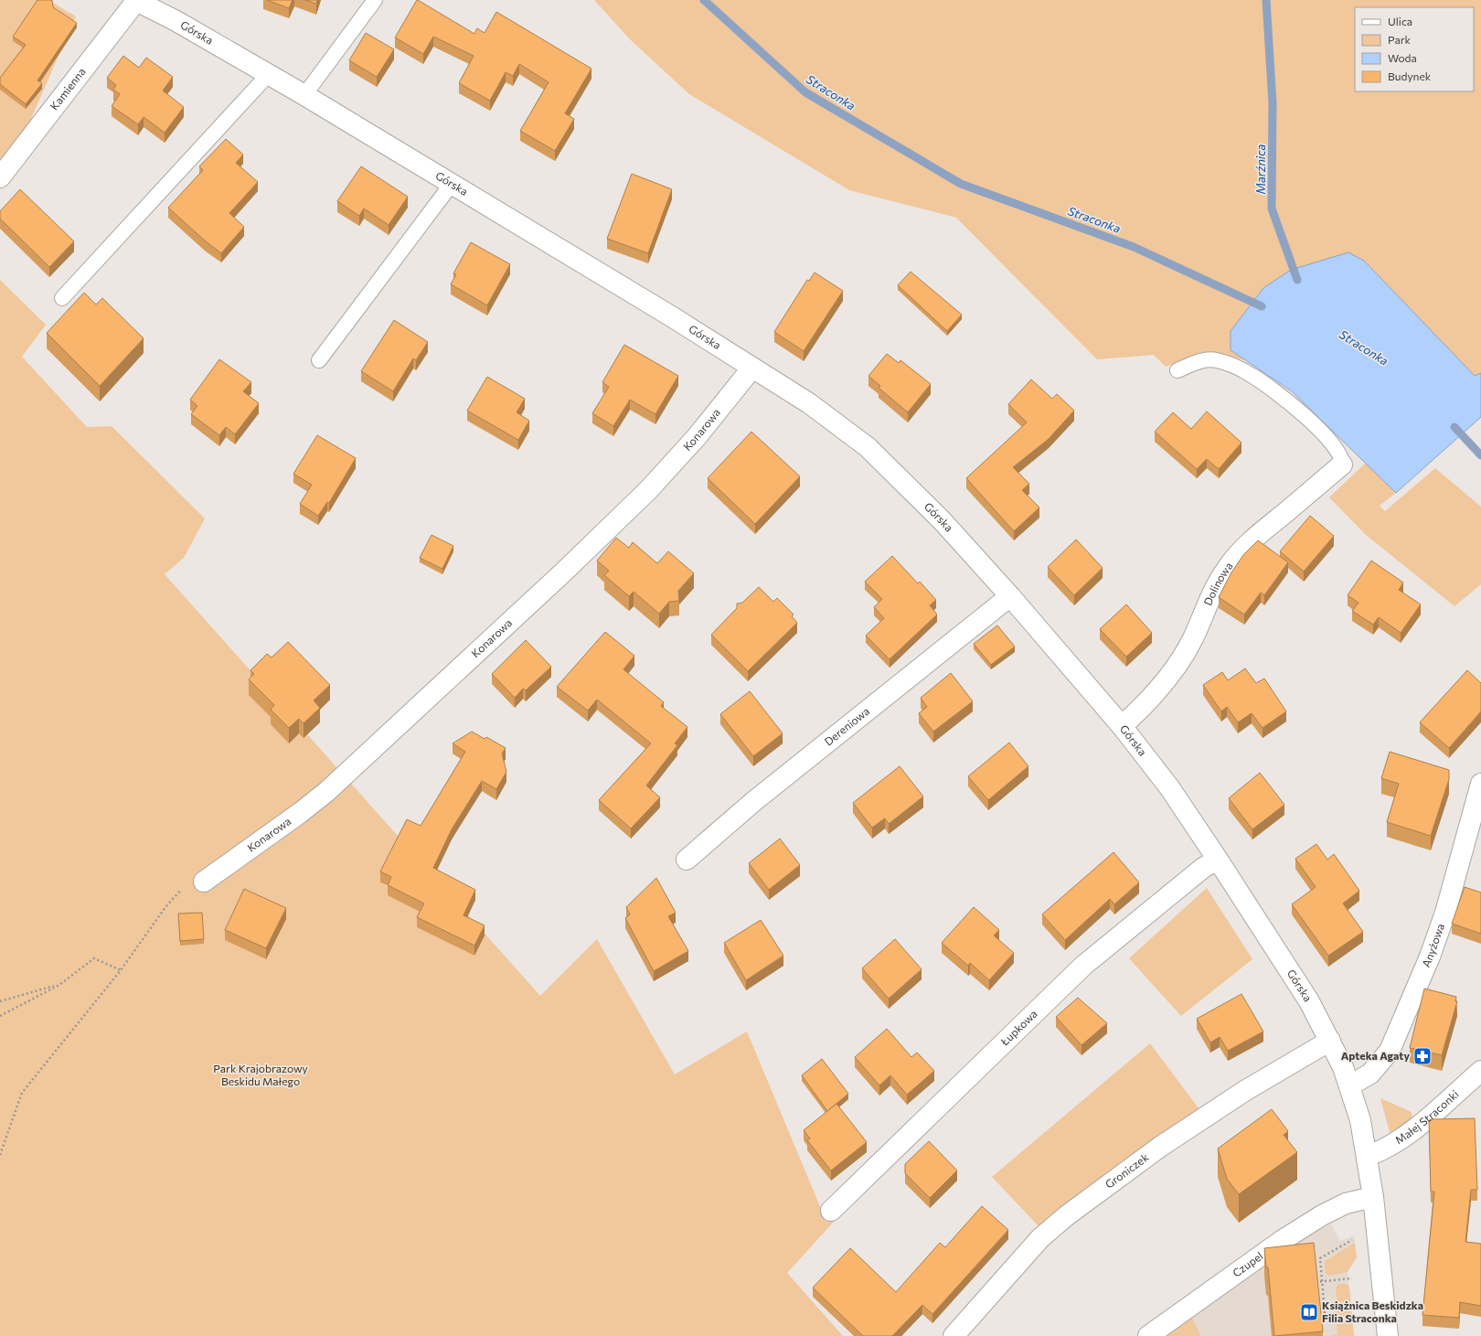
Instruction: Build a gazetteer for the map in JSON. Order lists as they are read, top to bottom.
{
  "streets": {
    "street": [
      "Górska",
      "Kamienna",
      "Konarowa",
      "Dolinowa",
      "Dereniowa",
      "Anyżowa",
      "Łupkowa",
      "Małej Straconki",
      "Groniczek",
      "Czupel"
    ]
  },
  "crossings": [
    ["Górska", "Kamienna"],
    ["Górska", "Konarowa"],
    ["Górska", "Dolinowa"],
    ["Górska", "Dereniowa"],
    ["Górska", "Anyżowa"],
    ["Górska", "Łupkowa"],
    ["Górska", "Małej Straconki"],
    ["Górska", "Groniczek"],
    ["Górska", "Czupel"]
  ],
  "water": ["Straconka", "Marźnica"],
  "parks": ["Park Krajobrazowy Beskidu Małego"],
  "places": {
    "pharmacy": ["Apteka Agaty"],
    "library": ["Książnica Beskidzka Filia Straconka"]
  },
  "legend": [
    "Ulica",
    "Park",
    "Woda",
    "Budynek"
  ]
}
